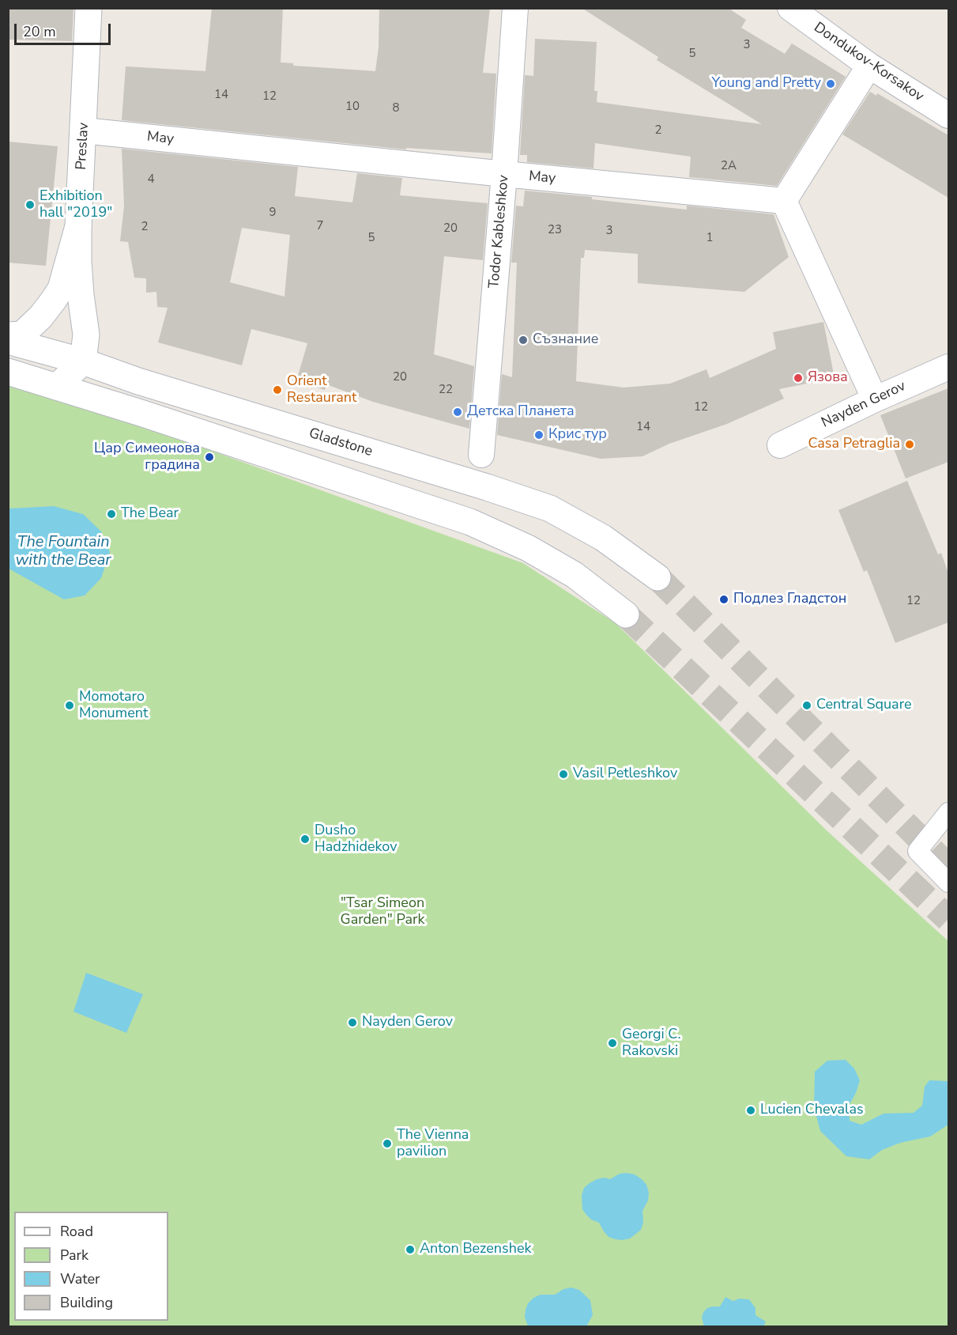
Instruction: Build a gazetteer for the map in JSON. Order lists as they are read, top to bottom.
{
  "streets": {
    "main road": ["Preslav", "Gladstone"],
    "street": [
      "Dondukov-Korsakov",
      "May",
      "Todor Kableshkov",
      "Nayden Gerov"
    ]
  },
  "crossings": [
    ["May", "Preslav"],
    ["May", "Todor Kableshkov"],
    ["Preslav", "Gladstone"]
  ],
  "water": ["The Fountain with the Bear"],
  "parks": ["\"Tsar Simeon Garden\" Park"],
  "places": [
    "Young and Pretty",
    "Exhibition hall \"2019\"",
    "Съзнание",
    "Язова",
    "Orient Restaurant",
    "Детска Планета",
    "Крис тур",
    "Casa Petraglia",
    "Цар Симеонова градина",
    "The Bear",
    "Подлез Гладстон",
    "Momotaro Monument",
    "Central Square",
    "Vasil Petleshkov",
    "Dusho Hadzhidekov",
    "Nayden Gerov",
    "Georgi C. Rakovski",
    "Lucien Chevalas",
    "The Vienna pavilion",
    "Anton Bezenshek"
  ],
  "house_numbers": [
    "3",
    "5",
    "14",
    "12",
    "10",
    "8",
    "2",
    "2А",
    "4",
    "9",
    "7",
    "2",
    "20",
    "23",
    "3",
    "5",
    "1",
    "20",
    "22",
    "12",
    "14",
    "12"
  ],
  "legend": [
    "Road",
    "Park",
    "Water",
    "Building"
  ],
  "scale_bar": "20 m"
}
